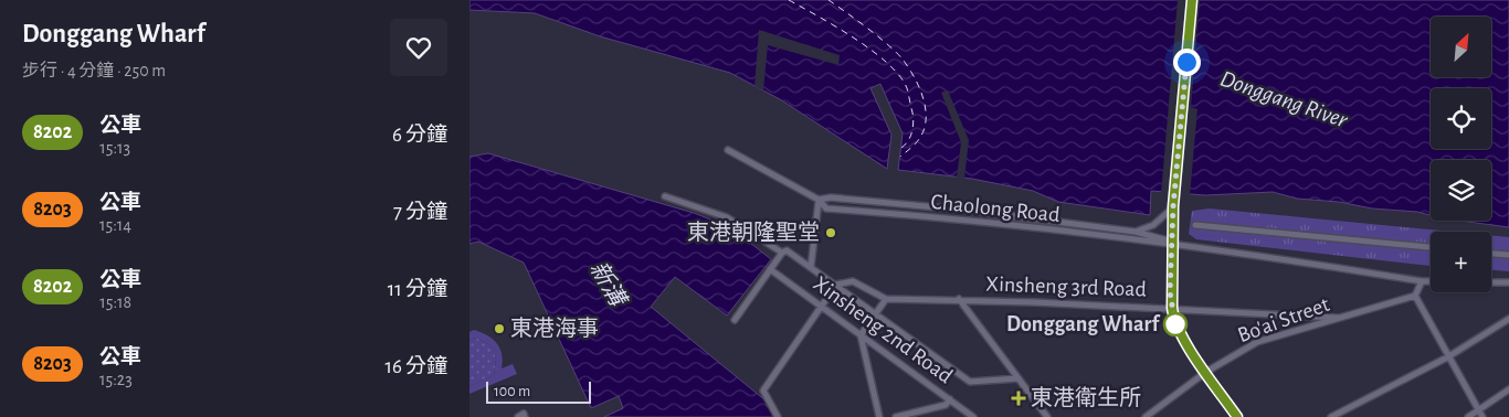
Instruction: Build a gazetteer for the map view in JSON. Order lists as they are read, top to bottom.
{
  "streets": {
    "street": [
      "Chaolong Road",
      "Xinsheng 3rd Road",
      "Bo'ai Street",
      "Xinsheng 2nd Road"
    ]
  },
  "crossings": [
    ["Xinsheng 3rd Road", "Bo'ai Street"]
  ],
  "water": ["Donggang River", "新溝"],
  "places": {
    "other": ["東港朝隆聖堂", "Donggang Wharf", "東港海事"],
    "health": ["東港衛生所"]
  },
  "lines": ["bus line 8202"],
  "scale_bar": "100 m",
  "north": "top right",
  "page": {
    "heading": ["Donggang Wharf", "步行 · 4 分鐘 · 250 m"],
    "map_buttons": "+",
    "list": [
      {
        "mark": "8202",
        "name": "公車",
        "note": "15:13",
        "value": "6 分鐘"
      },
      {
        "mark": "8203",
        "name": "公車",
        "note": "15:14",
        "value": "7 分鐘"
      },
      {
        "mark": "8202",
        "name": "公車",
        "note": "15:18",
        "value": "11 分鐘"
      },
      {
        "mark": "8203",
        "name": "公車",
        "note": "15:23",
        "value": "16 分鐘"
      }
    ],
    "scale": "100 m"
  }
}
